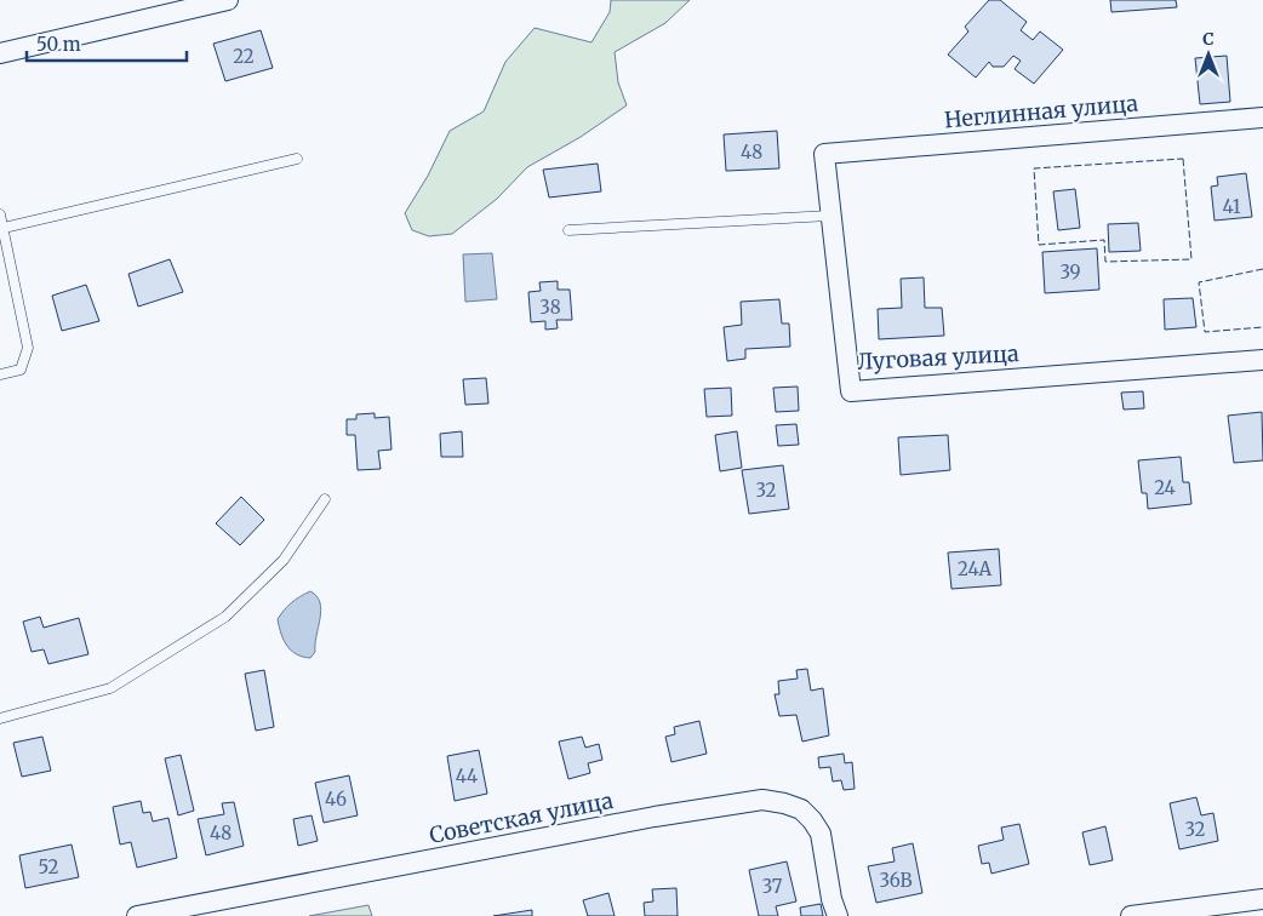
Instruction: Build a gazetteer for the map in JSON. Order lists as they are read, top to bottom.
{
  "streets": {
    "street": ["Неглинная улица", "Луговая улица", "Советская улица"]
  },
  "crossings": [
    ["Неглинная улица", "Луговая улица"]
  ],
  "house_numbers": [
    "22",
    "48",
    "41",
    "39",
    "38",
    "24",
    "32",
    "24А",
    "44",
    "46",
    "32",
    "48",
    "52",
    "36В",
    "37"
  ],
  "scale_bar": "50 m",
  "north": "top"
}
